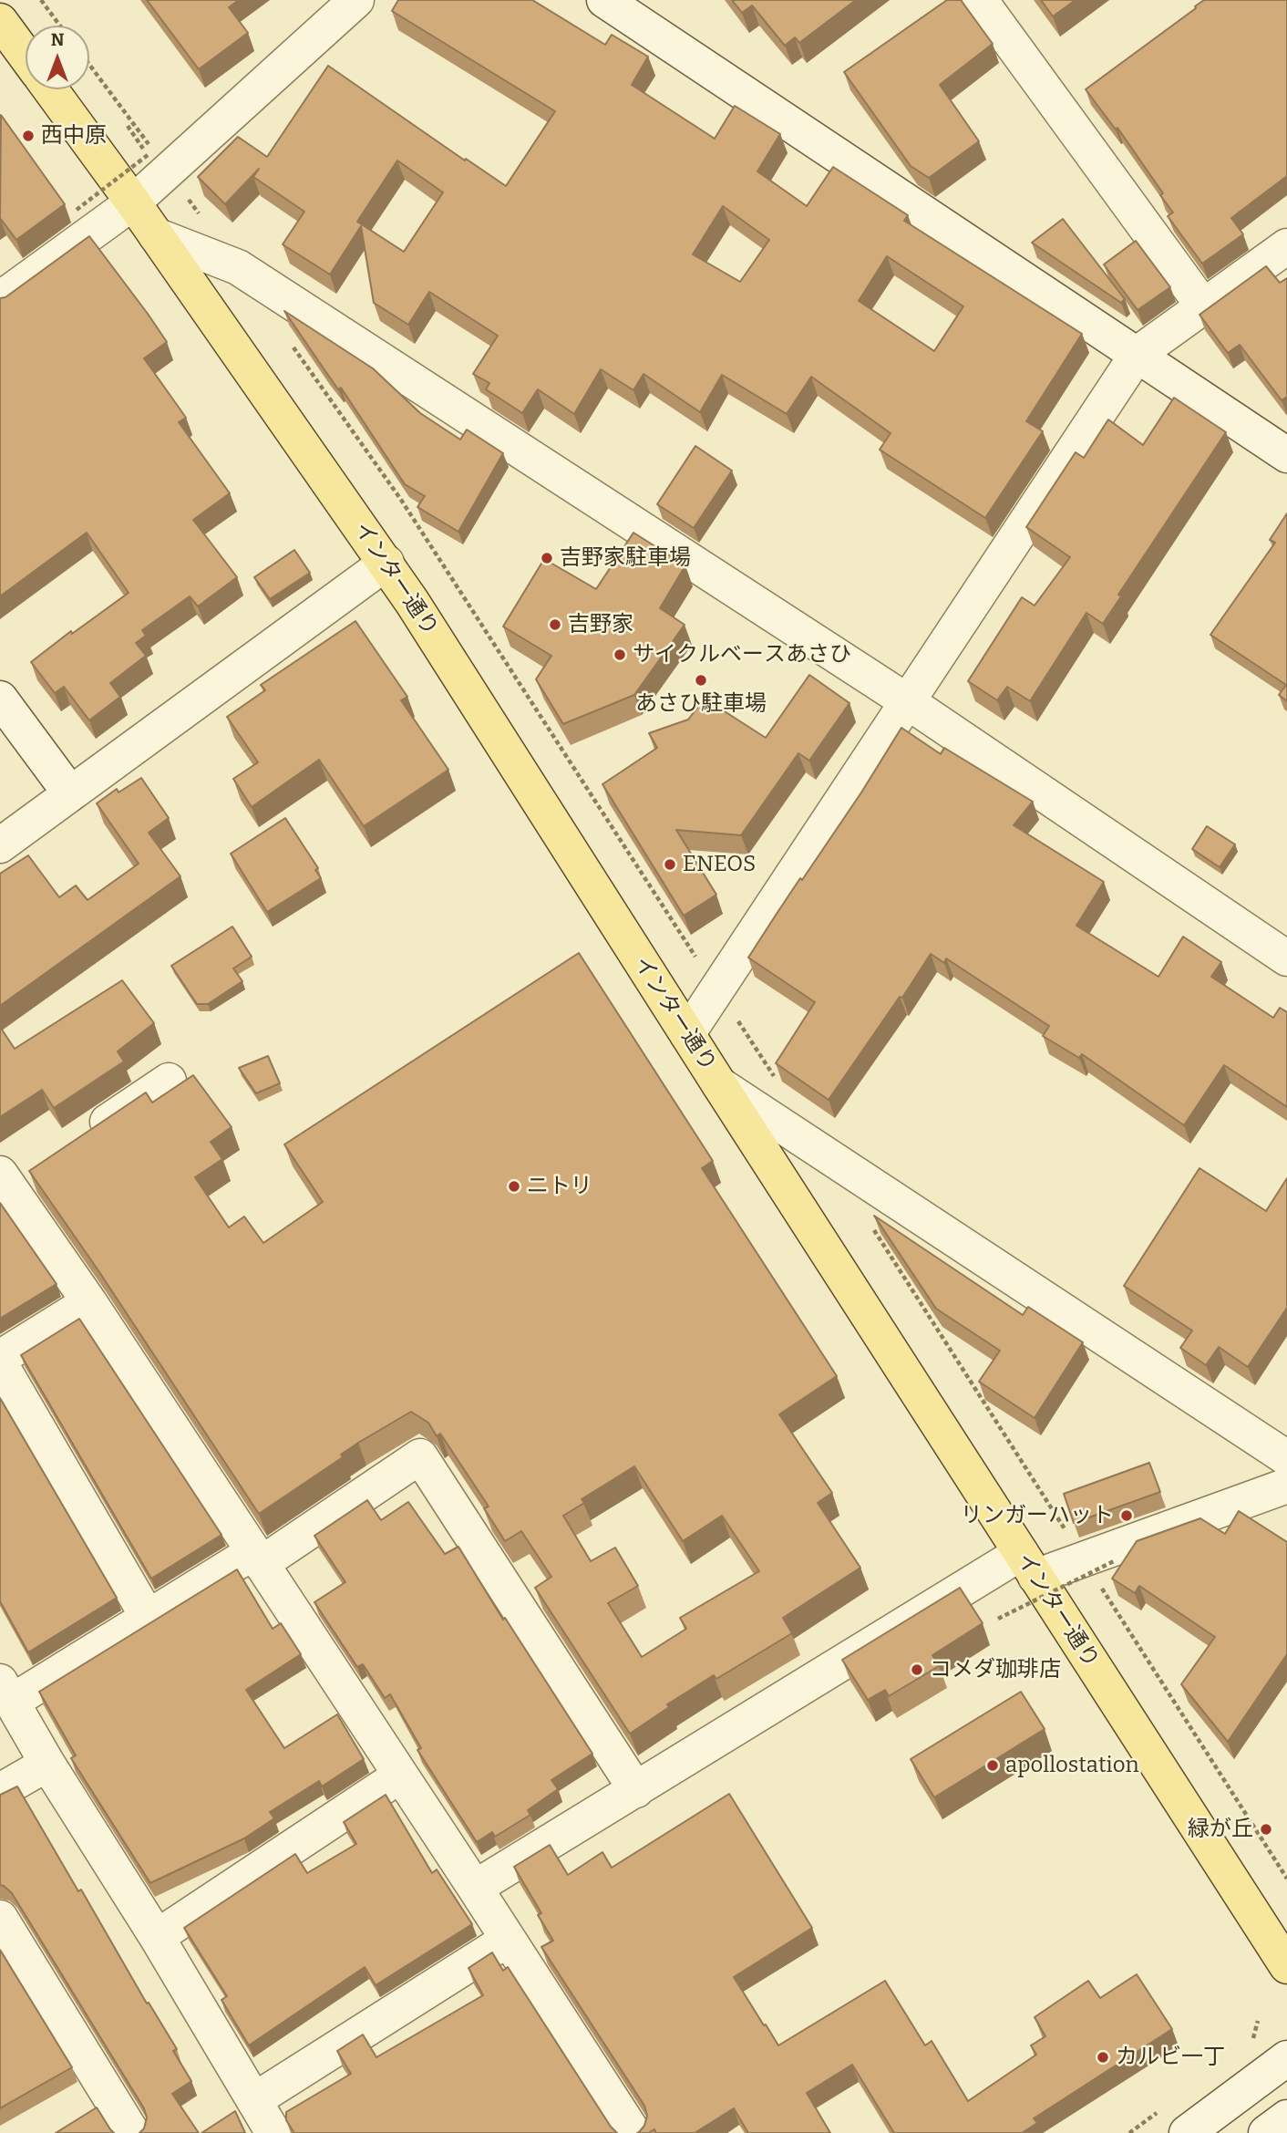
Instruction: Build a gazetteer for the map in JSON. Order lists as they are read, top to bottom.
{
  "streets": {
    "main road": ["インター通り"]
  },
  "places": [
    "西中原",
    "吉野家駐車場",
    "吉野家",
    "サイクルベースあさひ",
    "あさひ駐車場",
    "ENEOS",
    "ニトリ",
    "リンガーハット",
    "コメダ珈琲店",
    "apollostation",
    "緑が丘",
    "カルビ一丁"
  ],
  "north": "top"
}
